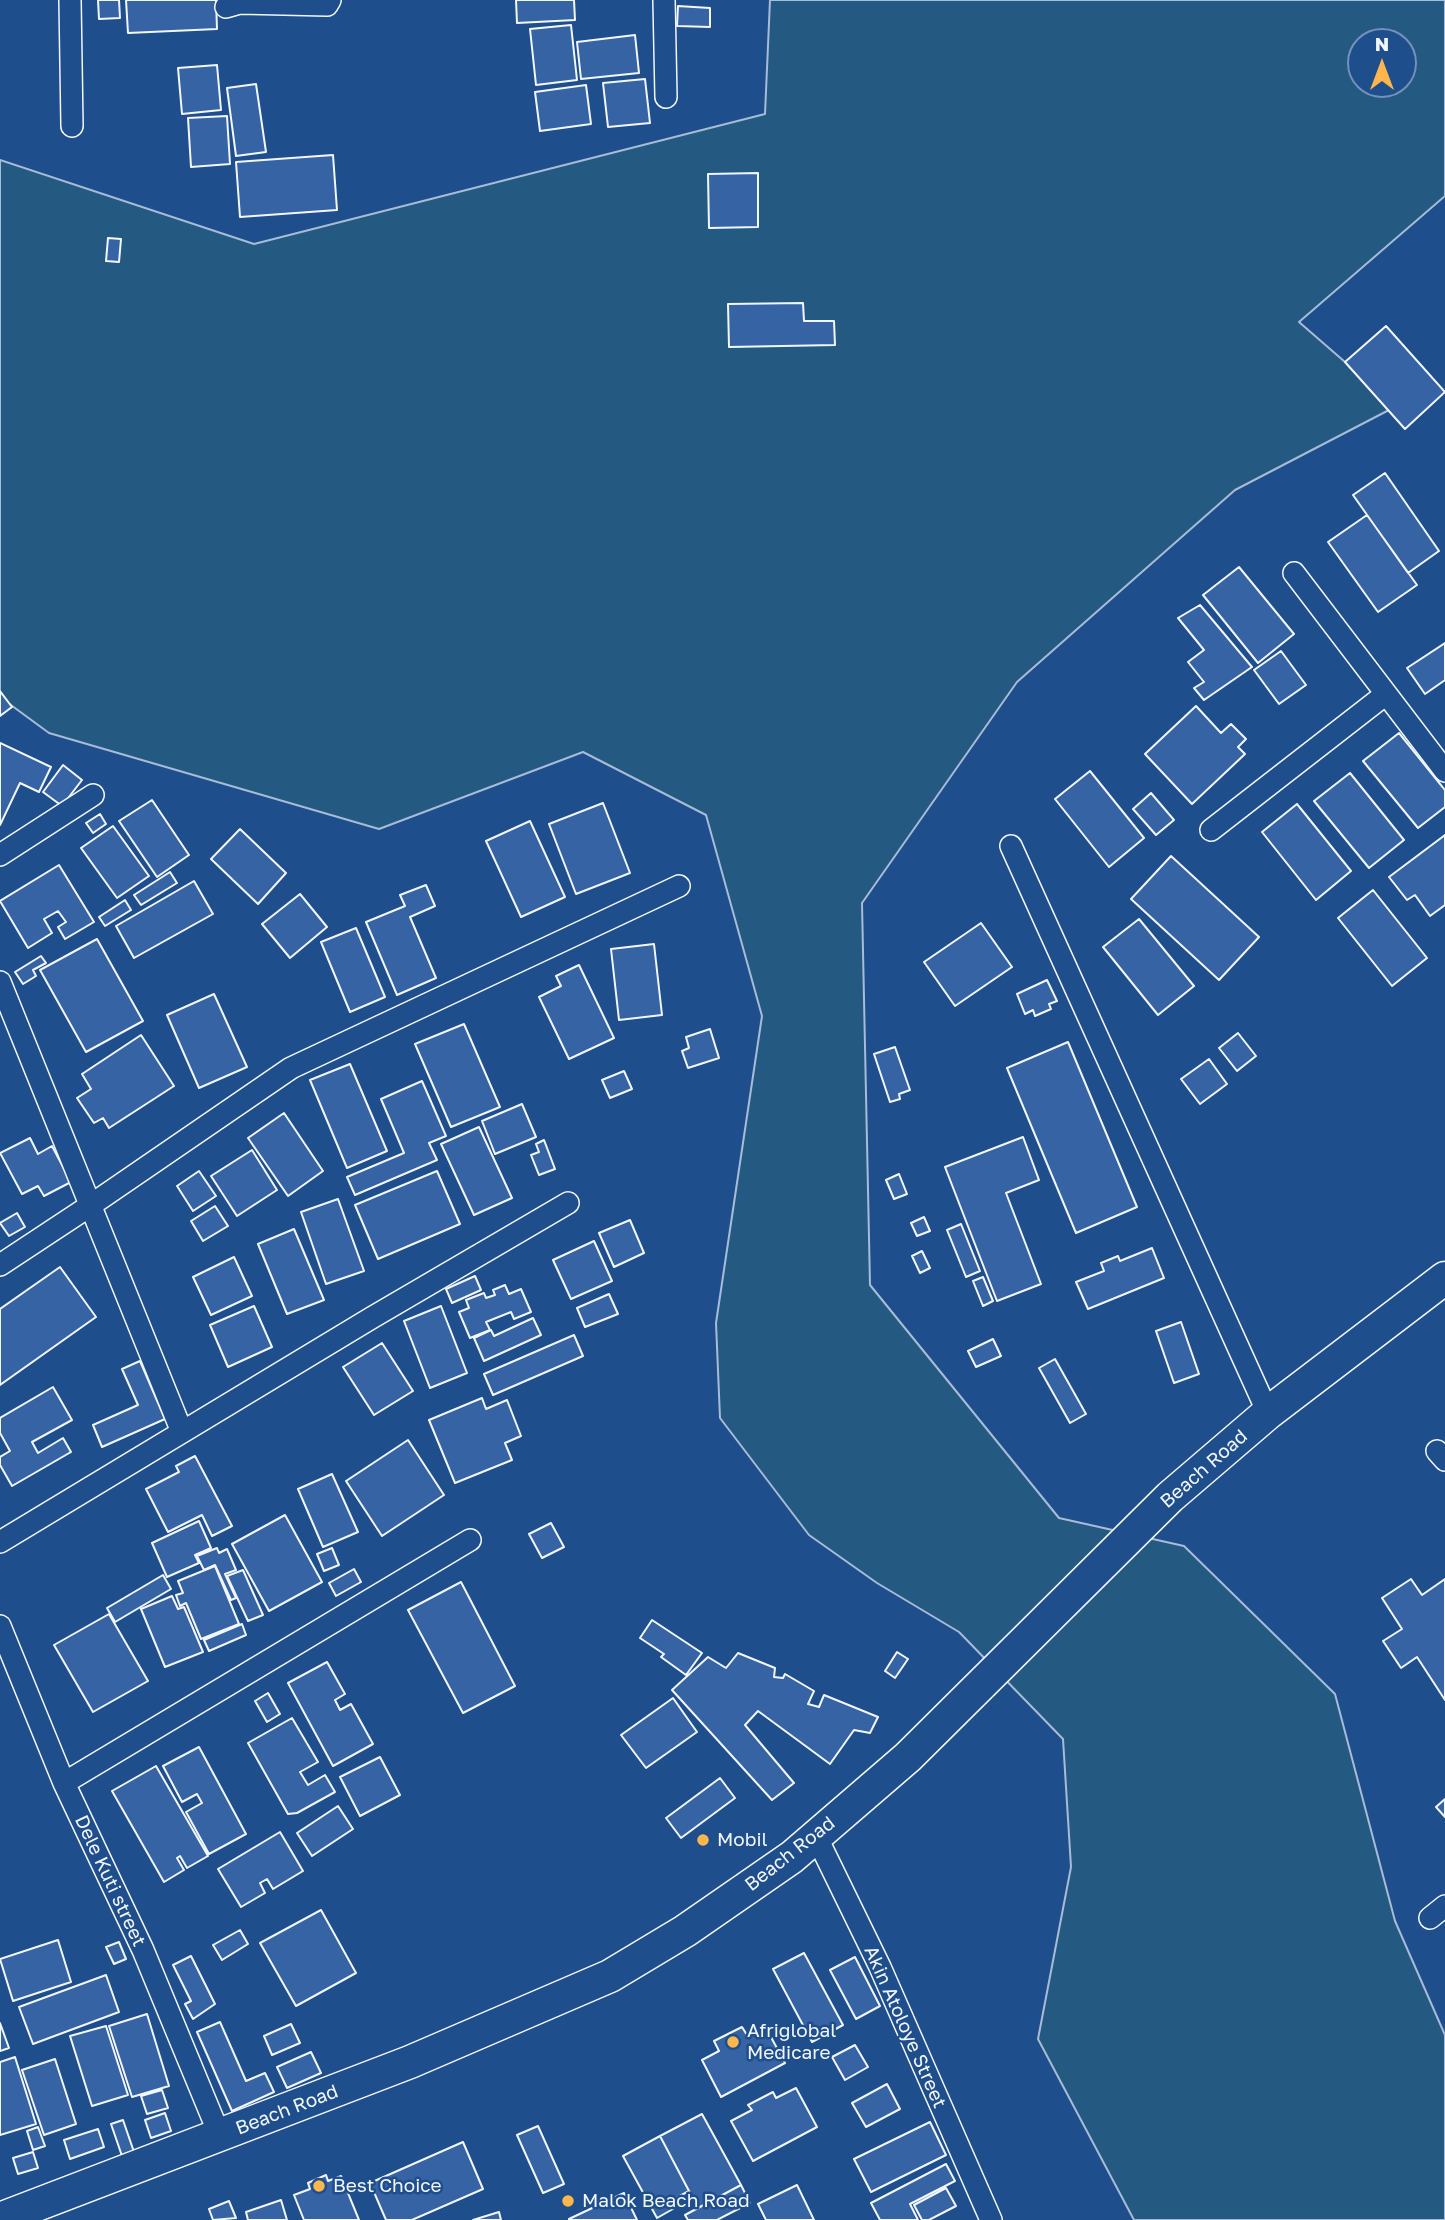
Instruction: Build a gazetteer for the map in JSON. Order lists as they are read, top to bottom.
{
  "streets": {
    "main road": ["Beach Road"],
    "street": ["Dele Kuti street", "Akin Atoloye Street"]
  },
  "crossings": [
    ["Beach Road", "Dele Kuti street"],
    ["Beach Road", "Akin Atoloye Street"]
  ],
  "places": [
    "Mobil",
    "Afriglobal Medicare",
    "Best Choice",
    "Malok Beach Road"
  ],
  "north": "top"
}
